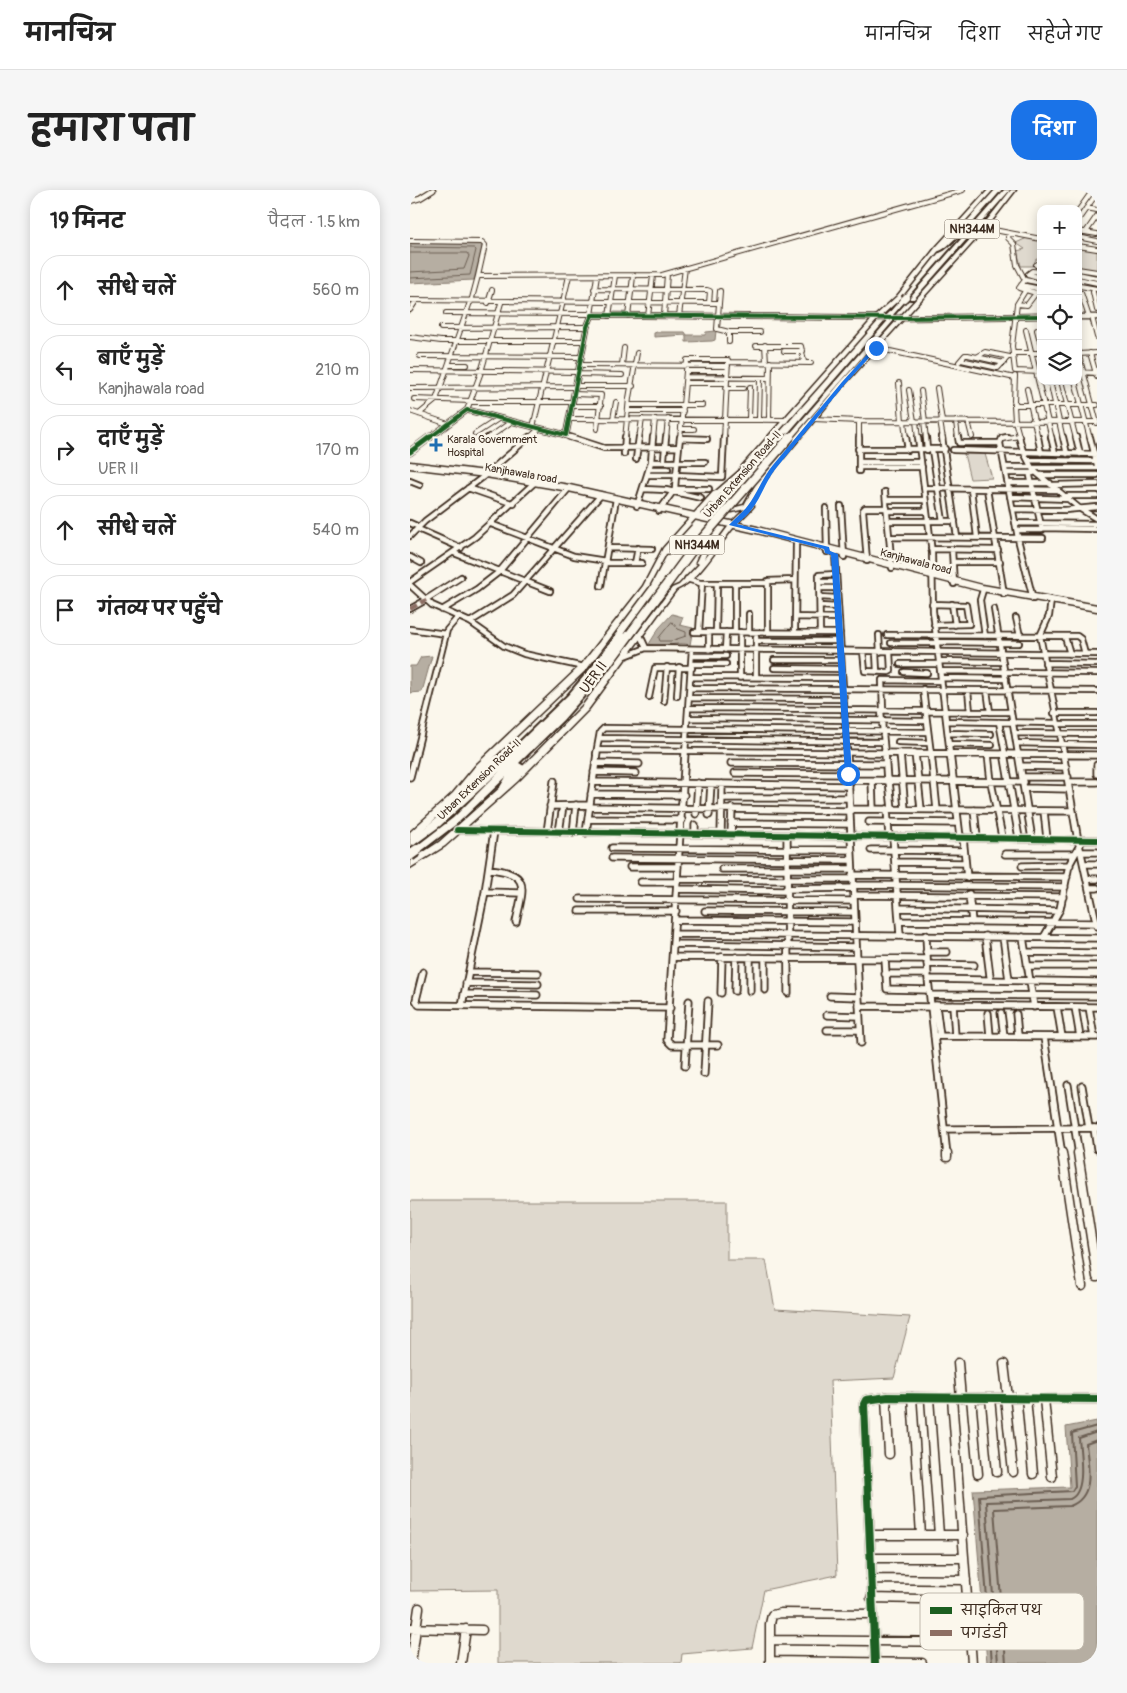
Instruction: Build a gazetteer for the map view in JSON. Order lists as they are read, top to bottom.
{
  "streets": {
    "highway": ["NH344M", "Urban Extension Road-II"],
    "main road": ["Kanjhawala road", "UER II"]
  },
  "crossings": [
    ["Kanjhawala road", "UER II"],
    ["Urban Extension Road-II", "UER II"]
  ],
  "places": {
    "health": ["Karala Government Hospital"]
  },
  "legend": ["साइकिल पथ", "पगडंडी"],
  "page": {
    "header": "मानचित्र",
    "nav": ["मानचित्र", "दिशा", "सहेजे गए"],
    "title": "हमारा पता",
    "buttons": "दिशा",
    "heading": ["19 मिनट", "पैदल · 1.5 km"],
    "map_buttons": ["+", "−"],
    "list": [
      ["सीधे चलें", "560 m"],
      ["बाएँ मुड़ें", "Kanjhawala road", "210 m"],
      ["दाएँ मुड़ें", "UER II", "170 m"],
      ["सीधे चलें", "540 m"],
      "गंतव्य पर पहुँचे"
    ]
  }
}
